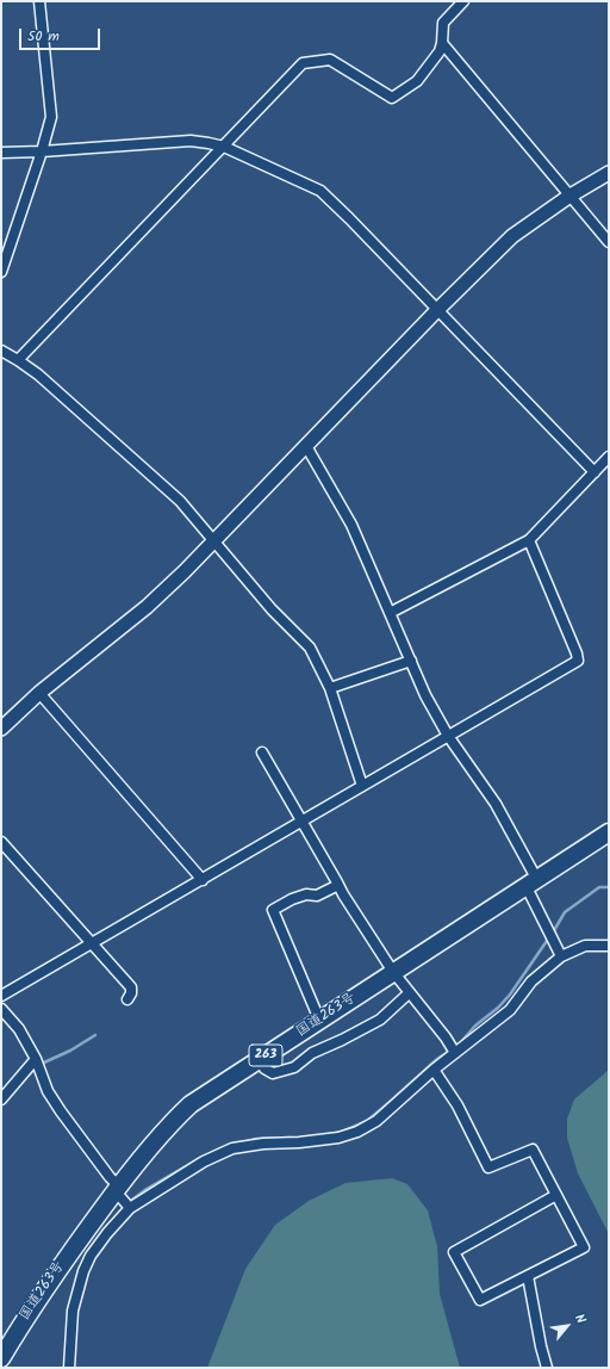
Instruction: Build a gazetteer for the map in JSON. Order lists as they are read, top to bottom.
{
  "streets": {
    "highway": ["国道263号", "263"]
  },
  "scale_bar": "50 m",
  "north": "top right"
}
